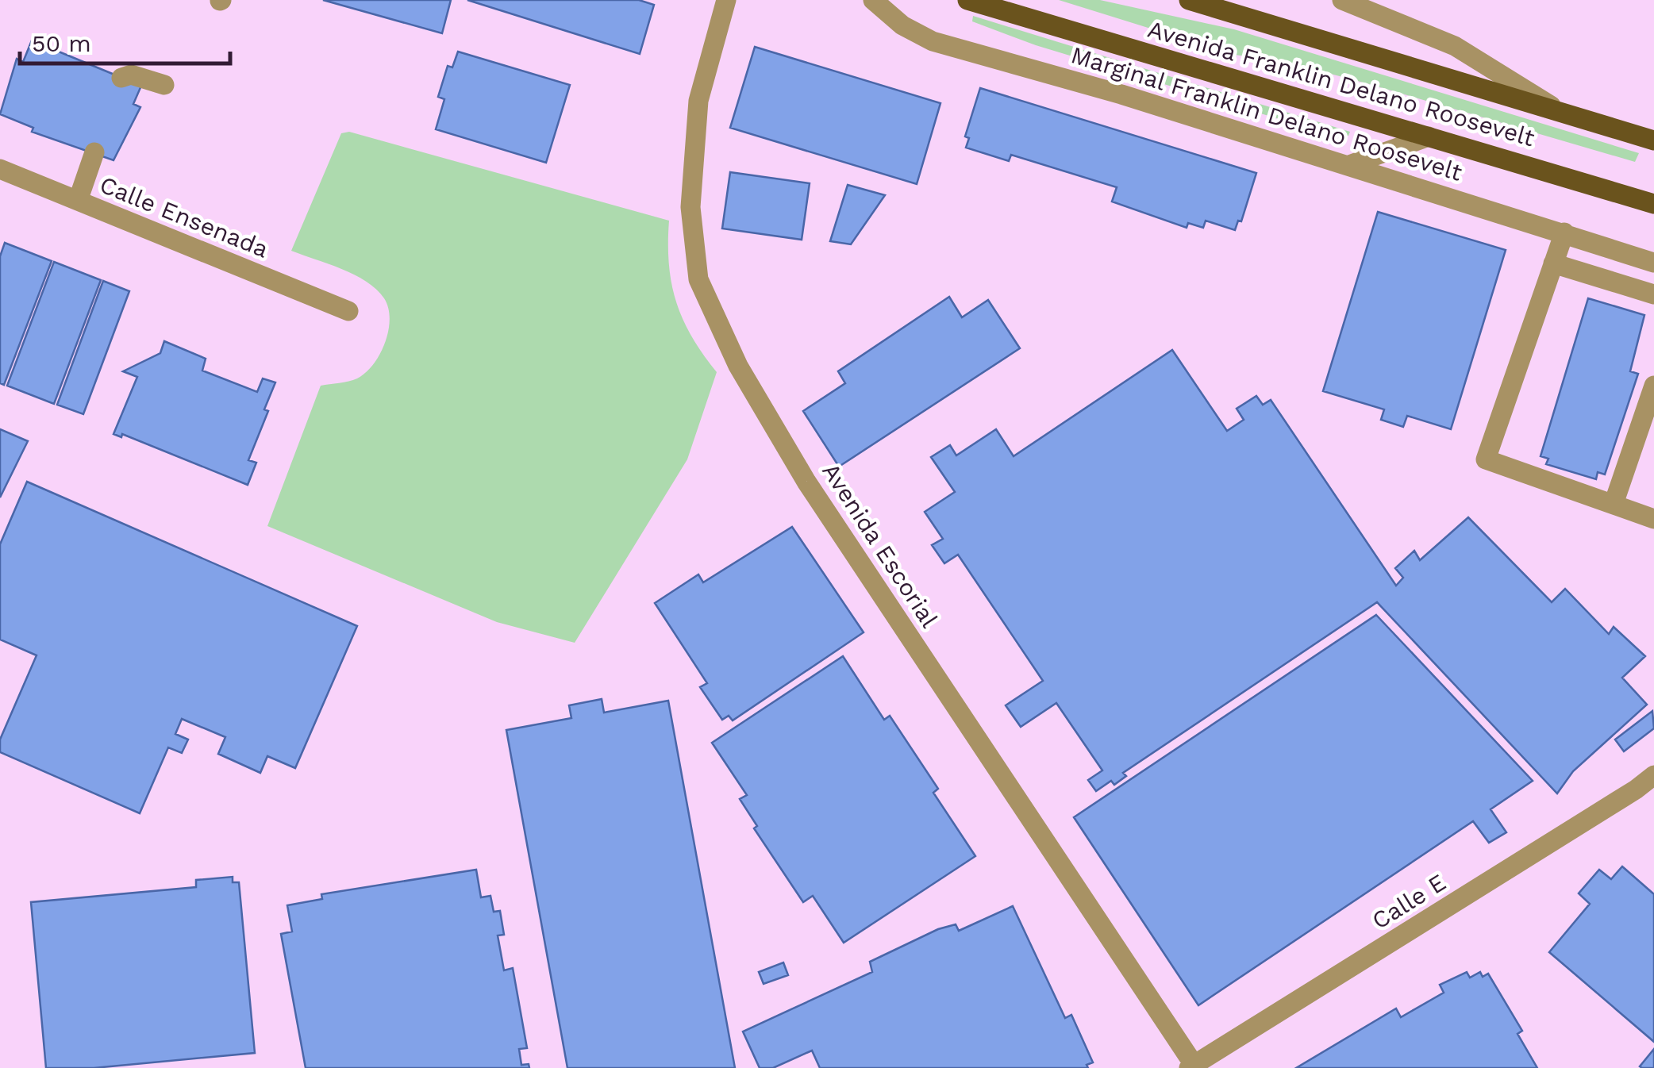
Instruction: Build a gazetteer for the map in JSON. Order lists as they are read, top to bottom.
{
  "streets": {
    "main road": ["Avenida Franklin Delano Roosevelt"],
    "street": [
      "Marginal Franklin Delano Roosevelt",
      "Calle Ensenada",
      "Avenida Escorial",
      "Calle E"
    ]
  },
  "crossings": [
    ["Avenida Escorial", "Calle E"]
  ],
  "scale_bar": "50 m"
}
